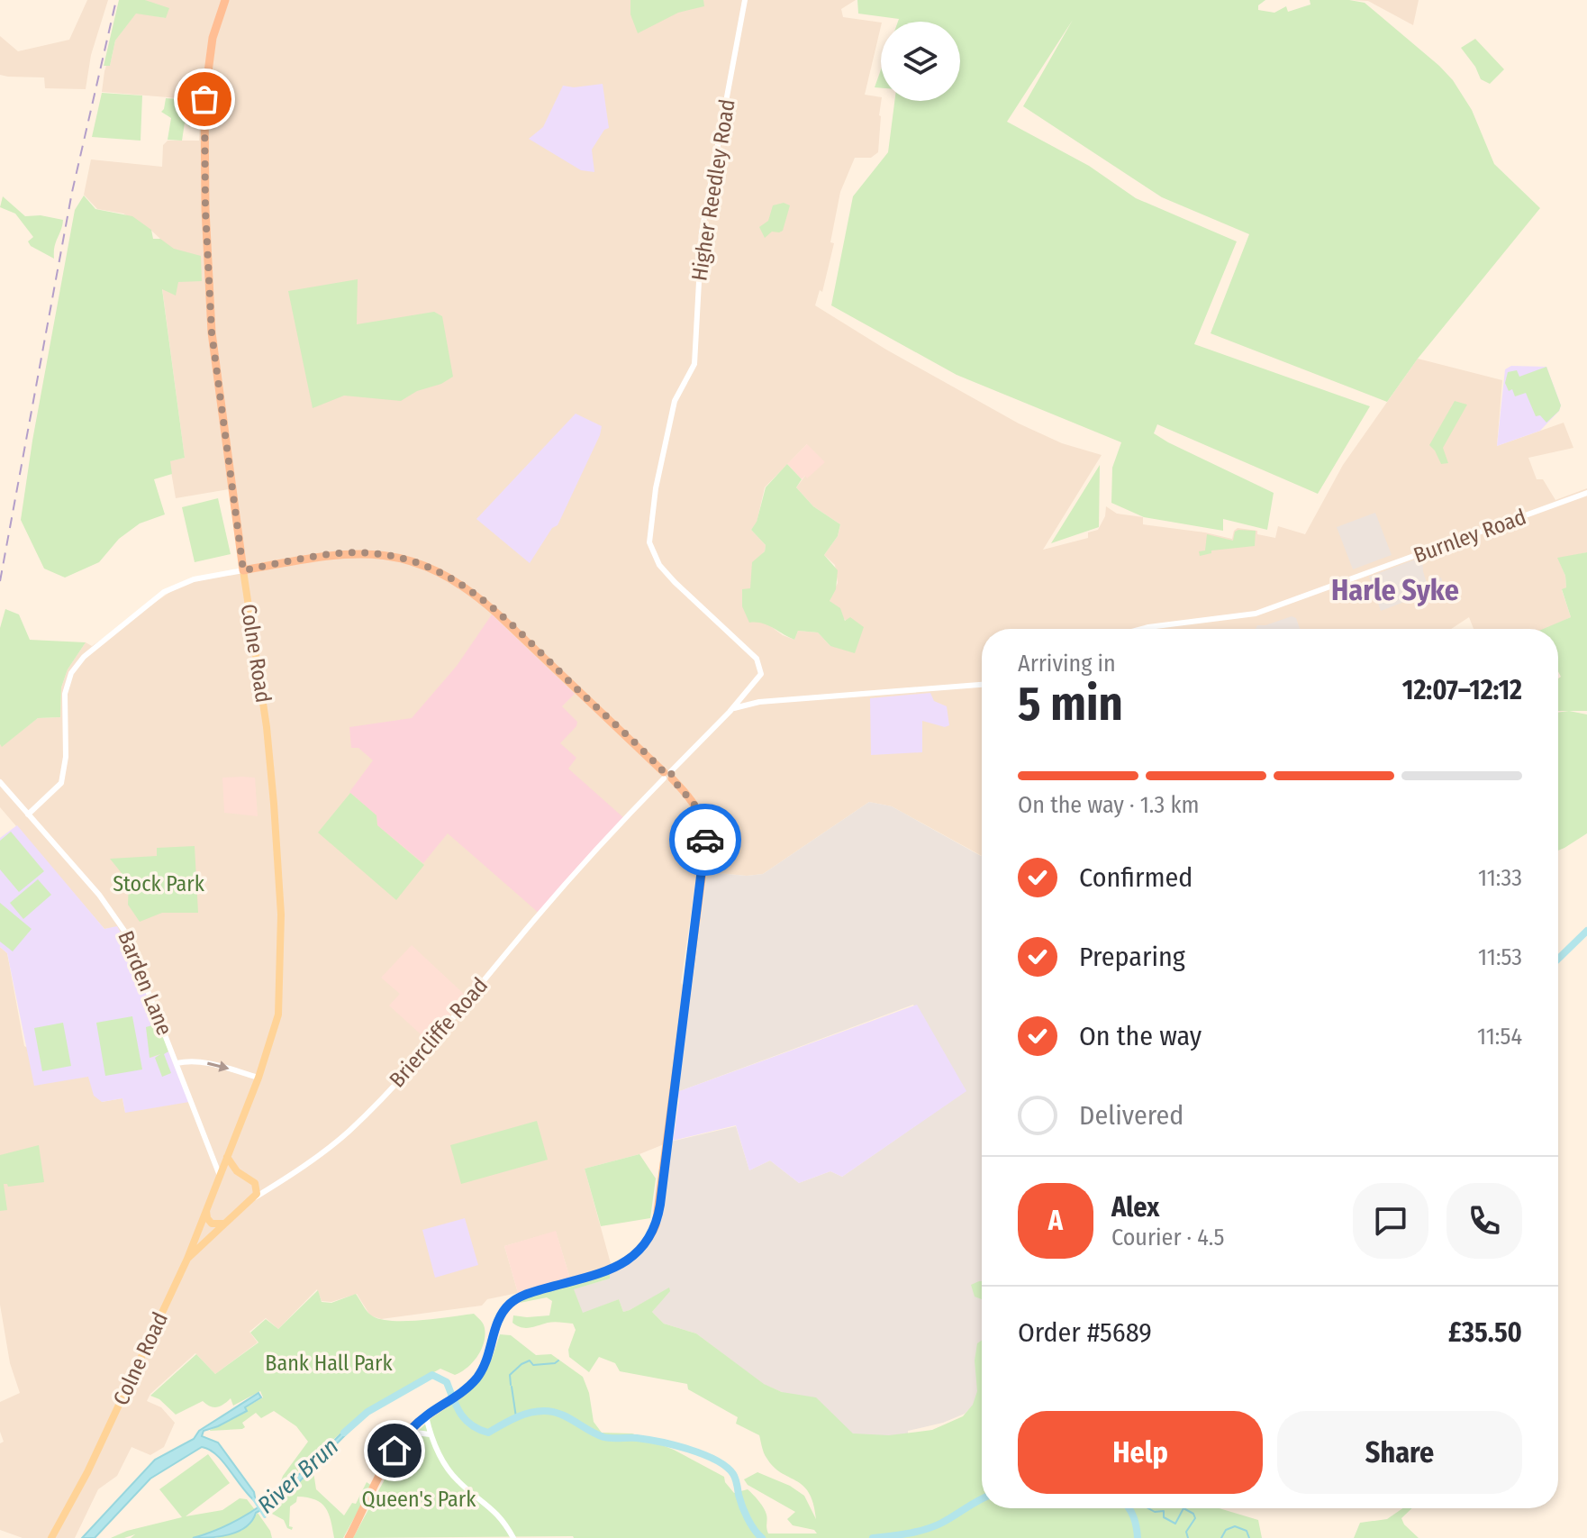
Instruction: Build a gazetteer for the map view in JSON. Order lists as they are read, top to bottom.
{
  "streets": {
    "highway": ["Colne Road"],
    "main road": ["Briercliffe Road"],
    "street": ["Higher Reedley Road", "Burnley Road", "Barden Lane"]
  },
  "crossings": [
    ["Higher Reedley Road", "Briercliffe Road"],
    ["Colne Road", "Barden Lane"],
    ["Colne Road", "Briercliffe Road"]
  ],
  "districts": ["Harle Syke"],
  "water": ["River Brun"],
  "parks": ["Stock Park", "Bank Hall Park", "Queen's Park"],
  "page": {
    "heading": ["5 min", "Arriving in", "12:07–12:12"],
    "panel": [
      "Alex",
      "Courier · 4.5",
      "Order #5689",
      "£35.50"
    ],
    "bar": "On the way · 1.3 km",
    "list": [
      ["Confirmed", "11:33"],
      ["Preparing", "11:53"],
      ["On the way", "11:54"],
      "Delivered"
    ],
    "round": "A",
    "buttons": ["Help", "Share"]
  }
}
